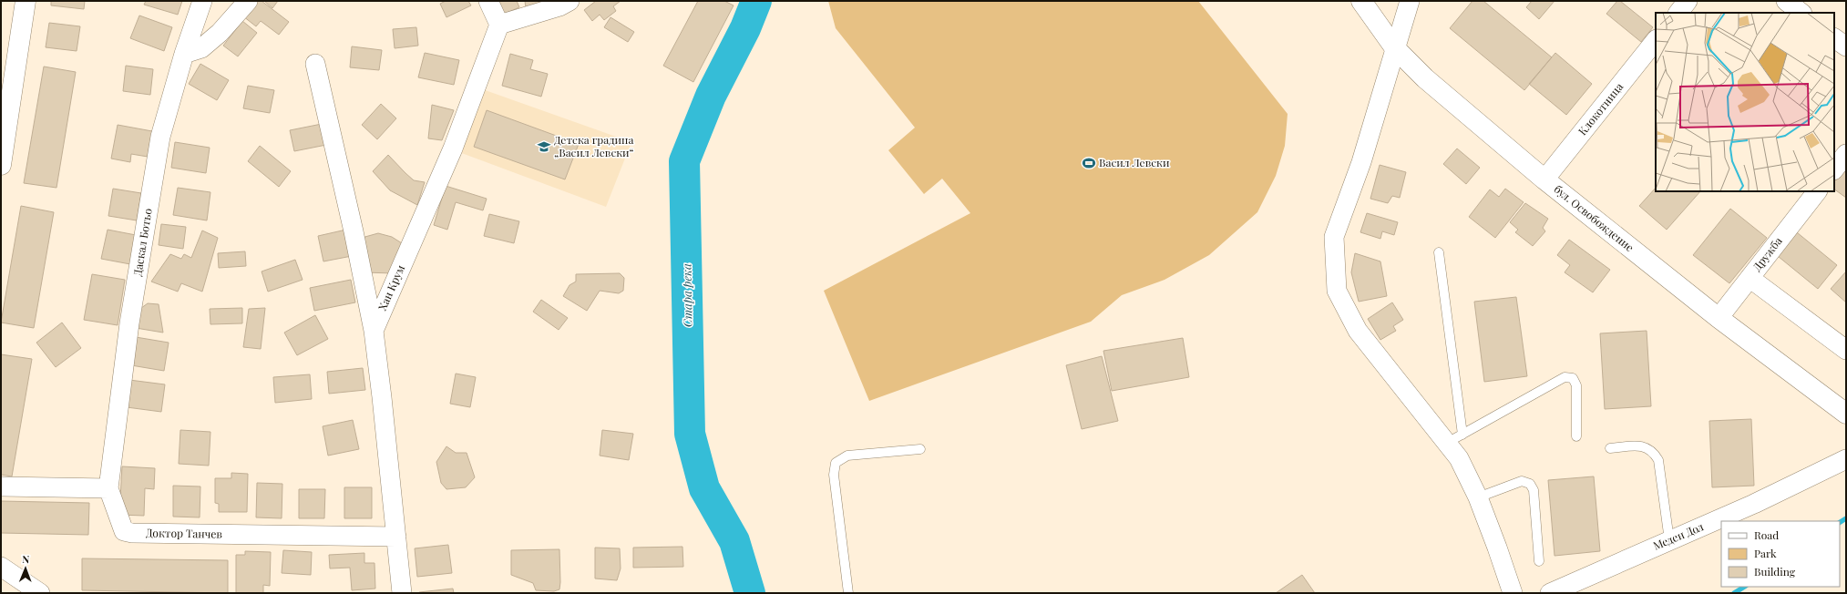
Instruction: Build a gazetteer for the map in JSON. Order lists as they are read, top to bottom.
{
  "streets": {
    "main road": ["бул. Освобождение"],
    "street": [
      "Клокотница",
      "Даскал Ботьо",
      "Дружба",
      "Хан Крум",
      "Доктор Танчев",
      "Меден Дол"
    ]
  },
  "crossings": [
    ["Клокотница", "бул. Освобождение"],
    ["бул. Освобождение", "Дружба"],
    ["Даскал Ботьо", "Доктор Танчев"]
  ],
  "water": ["Стара река"],
  "places": {
    "school or university": ["Детска градина „Васил Левски“"],
    "sports": ["Васил Левски"]
  },
  "legend": ["Road", "Park", "Building"],
  "north": "top"
}
